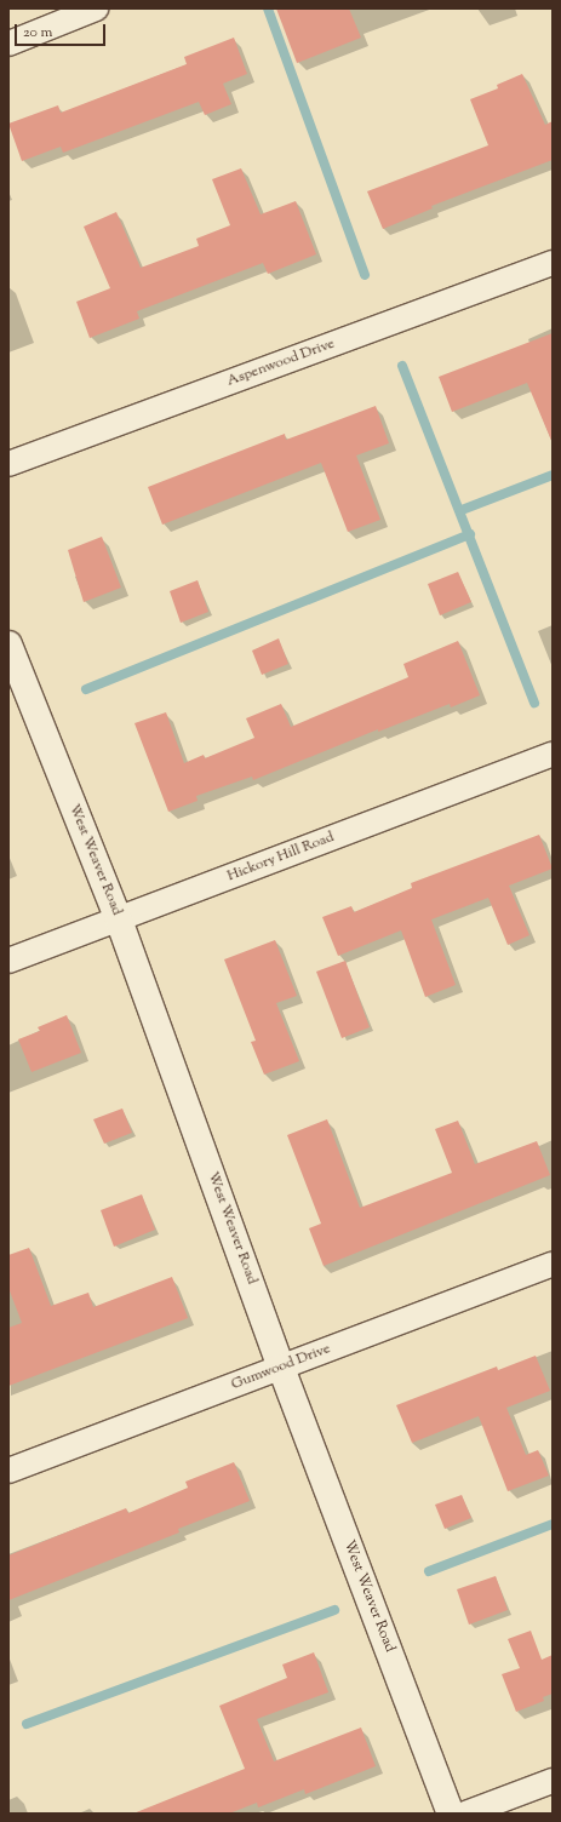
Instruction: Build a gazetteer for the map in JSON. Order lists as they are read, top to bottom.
{
  "streets": {
    "street": [
      "Aspenwood Drive",
      "Hickory Hill Road",
      "West Weaver Road",
      "Gumwood Drive"
    ]
  },
  "crossings": [
    ["Hickory Hill Road", "West Weaver Road"],
    ["West Weaver Road", "Gumwood Drive"]
  ],
  "scale_bar": "20 m"
}
